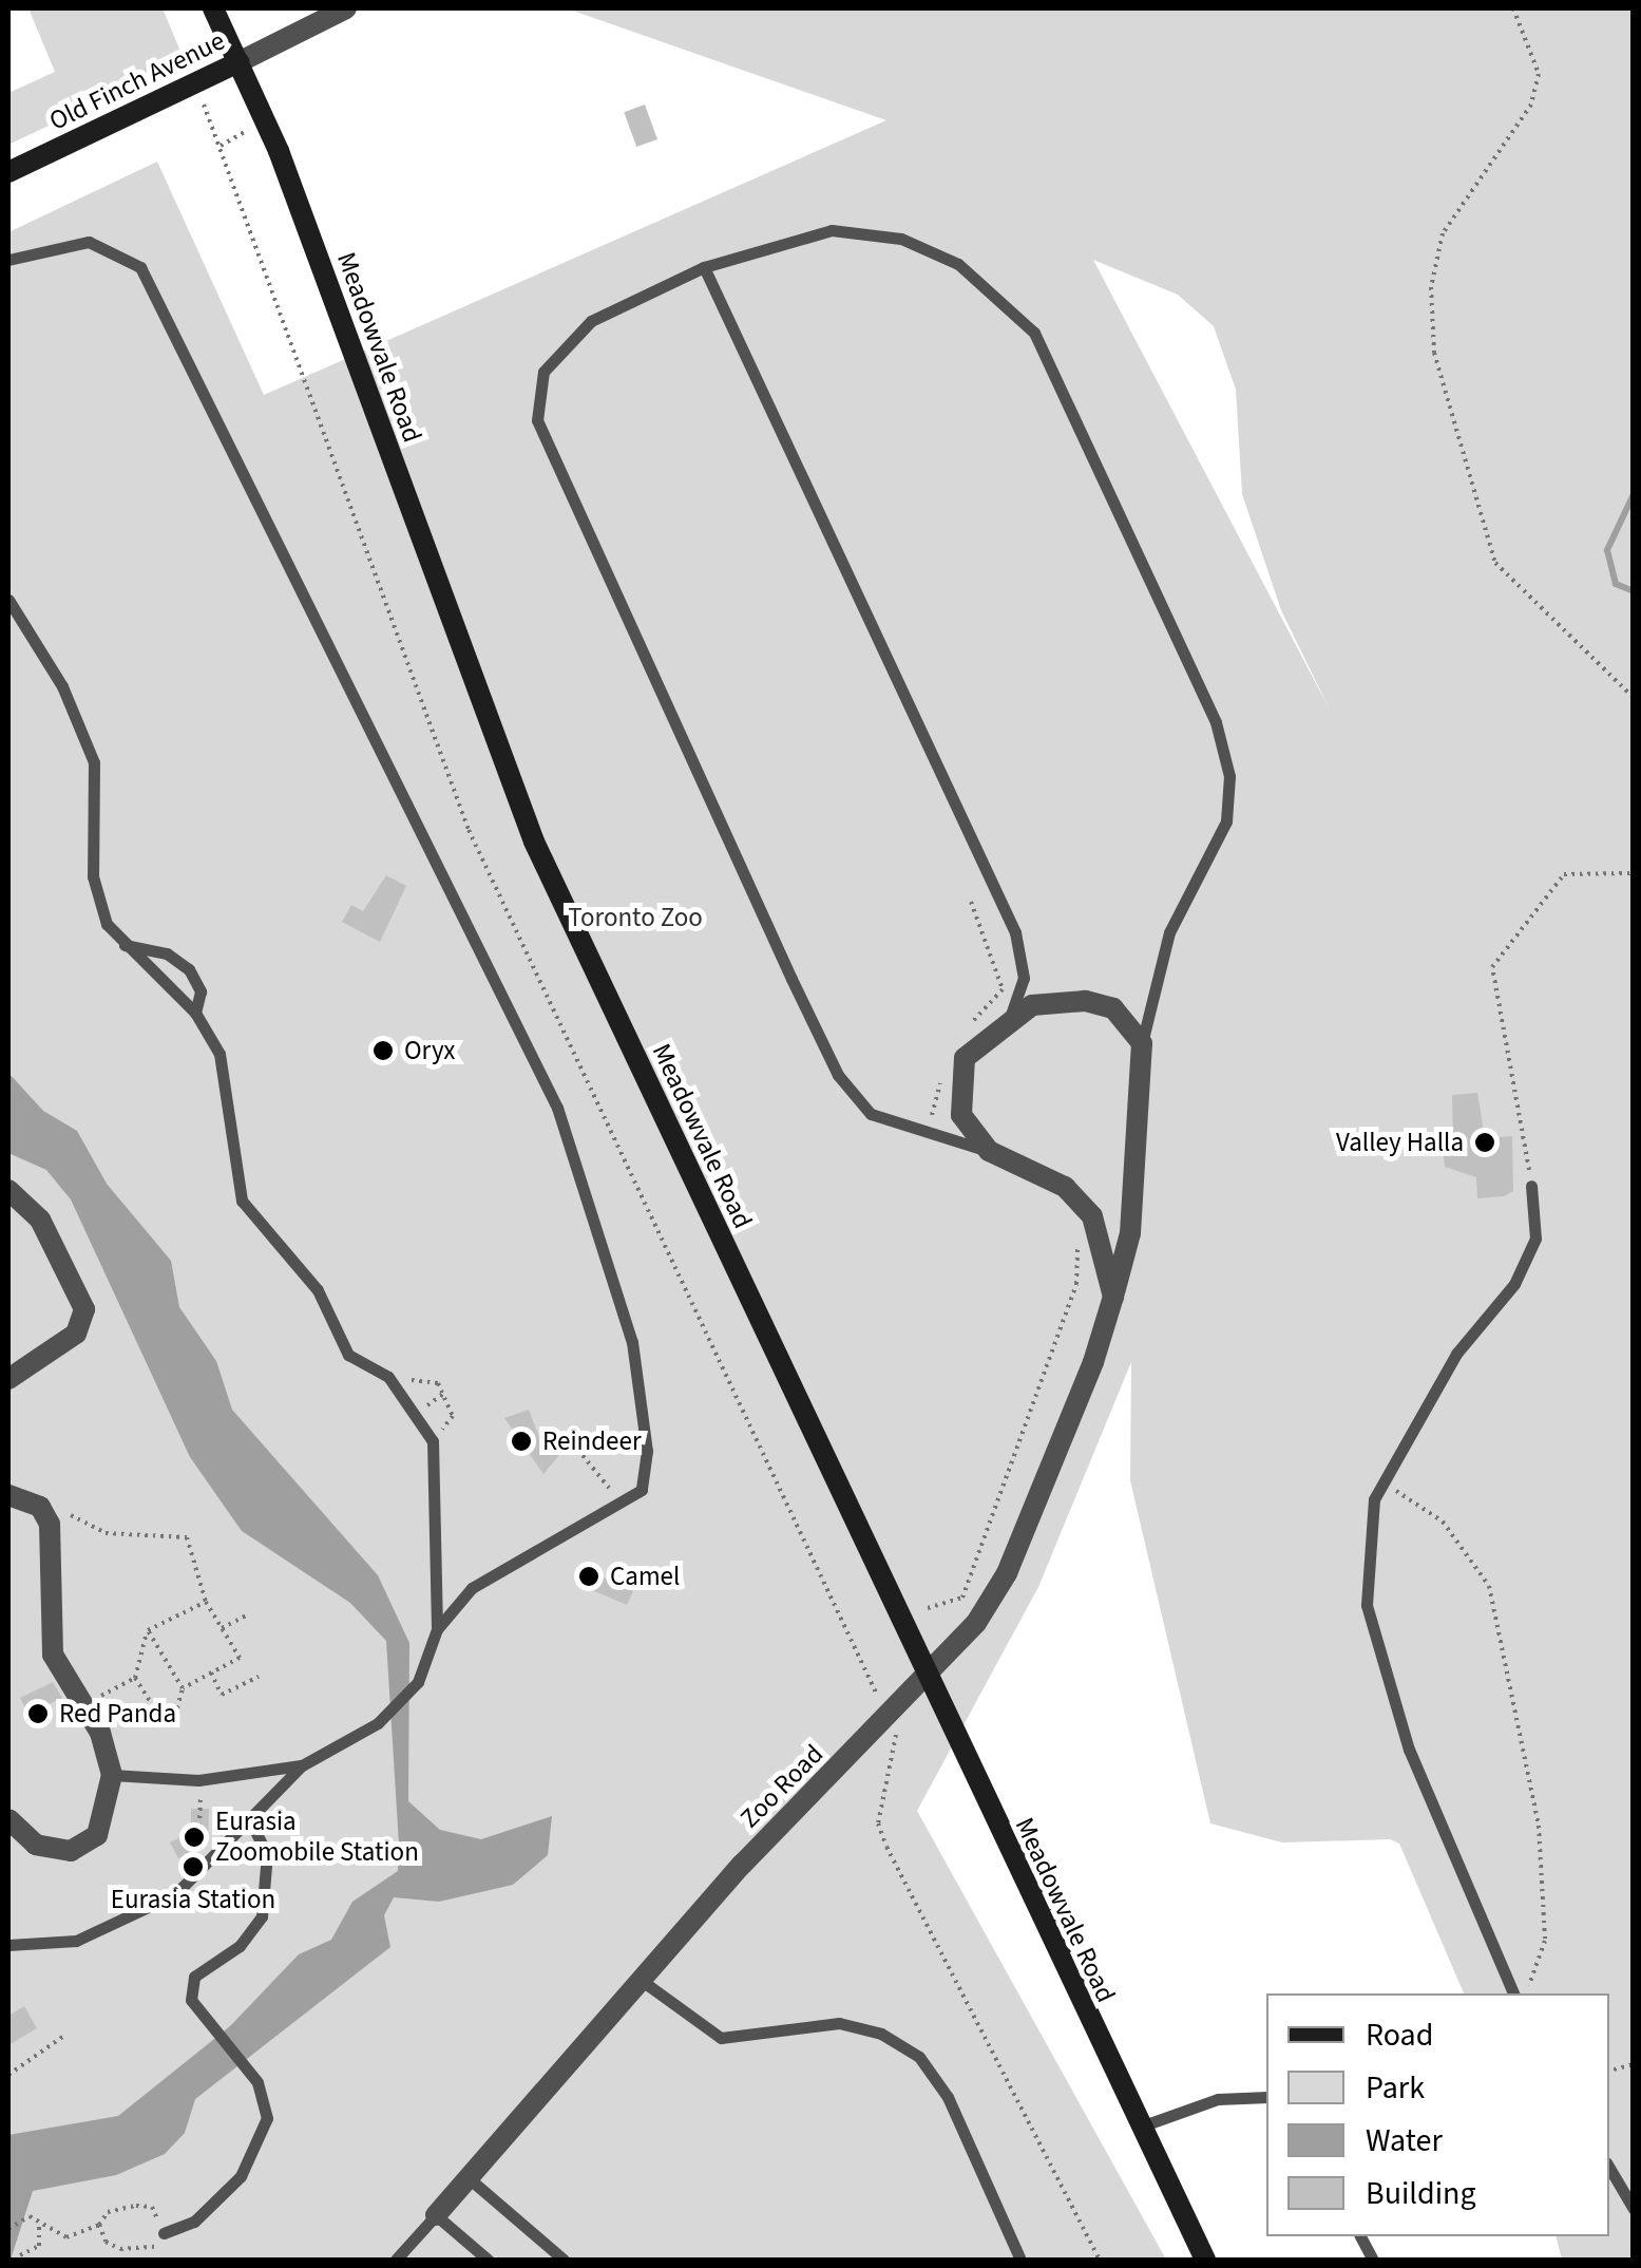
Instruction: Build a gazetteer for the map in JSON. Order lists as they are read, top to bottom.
{
  "streets": {
    "main road": ["Old Finch Avenue", "Meadowvale Road"],
    "street": ["Zoo Road"]
  },
  "crossings": [
    ["Old Finch Avenue", "Meadowvale Road"],
    ["Meadowvale Road", "Zoo Road"]
  ],
  "parks": ["Toronto Zoo"],
  "places": [
    "Oryx",
    "Valley Halla",
    "Reindeer",
    "Camel",
    "Red Panda",
    "Eurasia Zoomobile Station",
    "Eurasia Station"
  ],
  "legend": [
    "Road",
    "Park",
    "Water",
    "Building"
  ]
}
